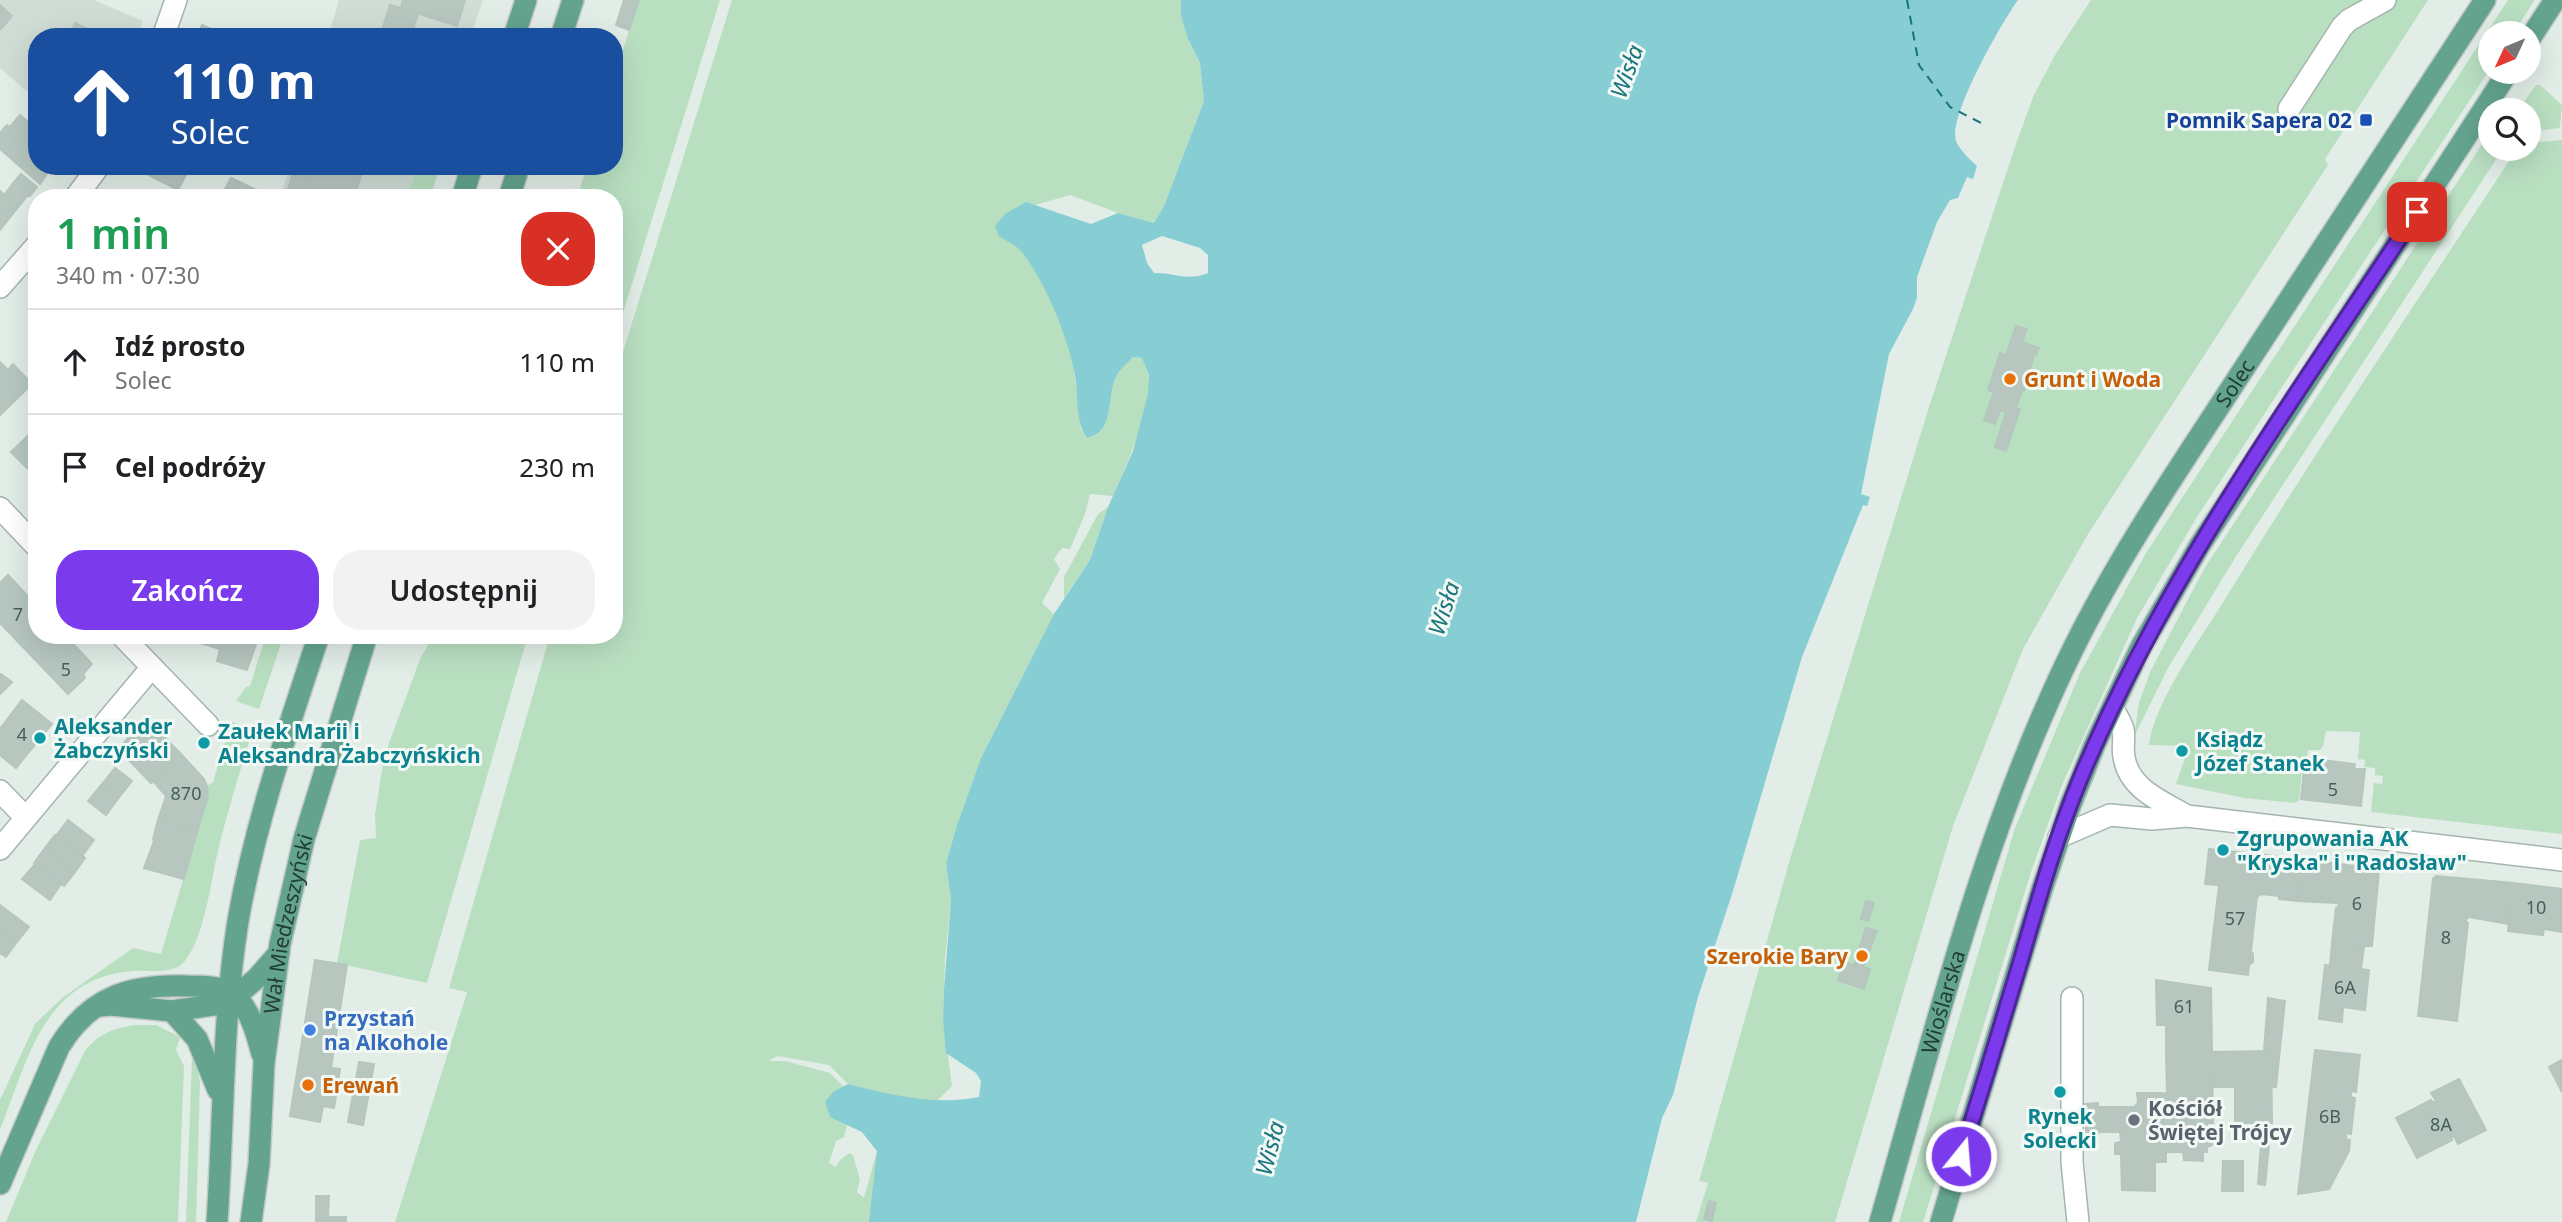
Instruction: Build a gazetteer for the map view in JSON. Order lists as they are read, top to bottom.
{
  "streets": {
    "main road": ["Solec", "Wał Miedzeszyński", "Wioślarska"]
  },
  "crossings": [
    ["Solec", "Wioślarska"]
  ],
  "water": ["Wisła"],
  "places": {
    "transit": ["Pomnik Sapera 02"],
    "other": [
      "Grunt i Woda",
      "Aleksander Żabczyński",
      "Zaułek Marii i Aleksandra Żabczyńskich",
      "Ksiądz Józef Stanek",
      "Zgrupowania AK \"Kryska\" i \"Radosław\"",
      "Szerokie Bary",
      "Przystań na Alkohole",
      "Erewań",
      "Rynek Solecki",
      "Kościół Świętej Trójcy"
    ]
  },
  "house_numbers": [
    "7",
    "5",
    "4",
    "5",
    "870",
    "6",
    "10",
    "57",
    "8",
    "6A",
    "61",
    "6B",
    "8A"
  ],
  "north": "bottom left",
  "page": {
    "turn": ["110 m", "Solec"],
    "heading": ["1 min", "340 m · 07:30"],
    "list": [
      {
        "name": "Idź prosto",
        "note": "Solec",
        "value": "110 m"
      },
      {
        "name": "Cel podróży",
        "value": "230 m"
      }
    ],
    "buttons": ["Zakończ", "Udostępnij"]
  }
}
